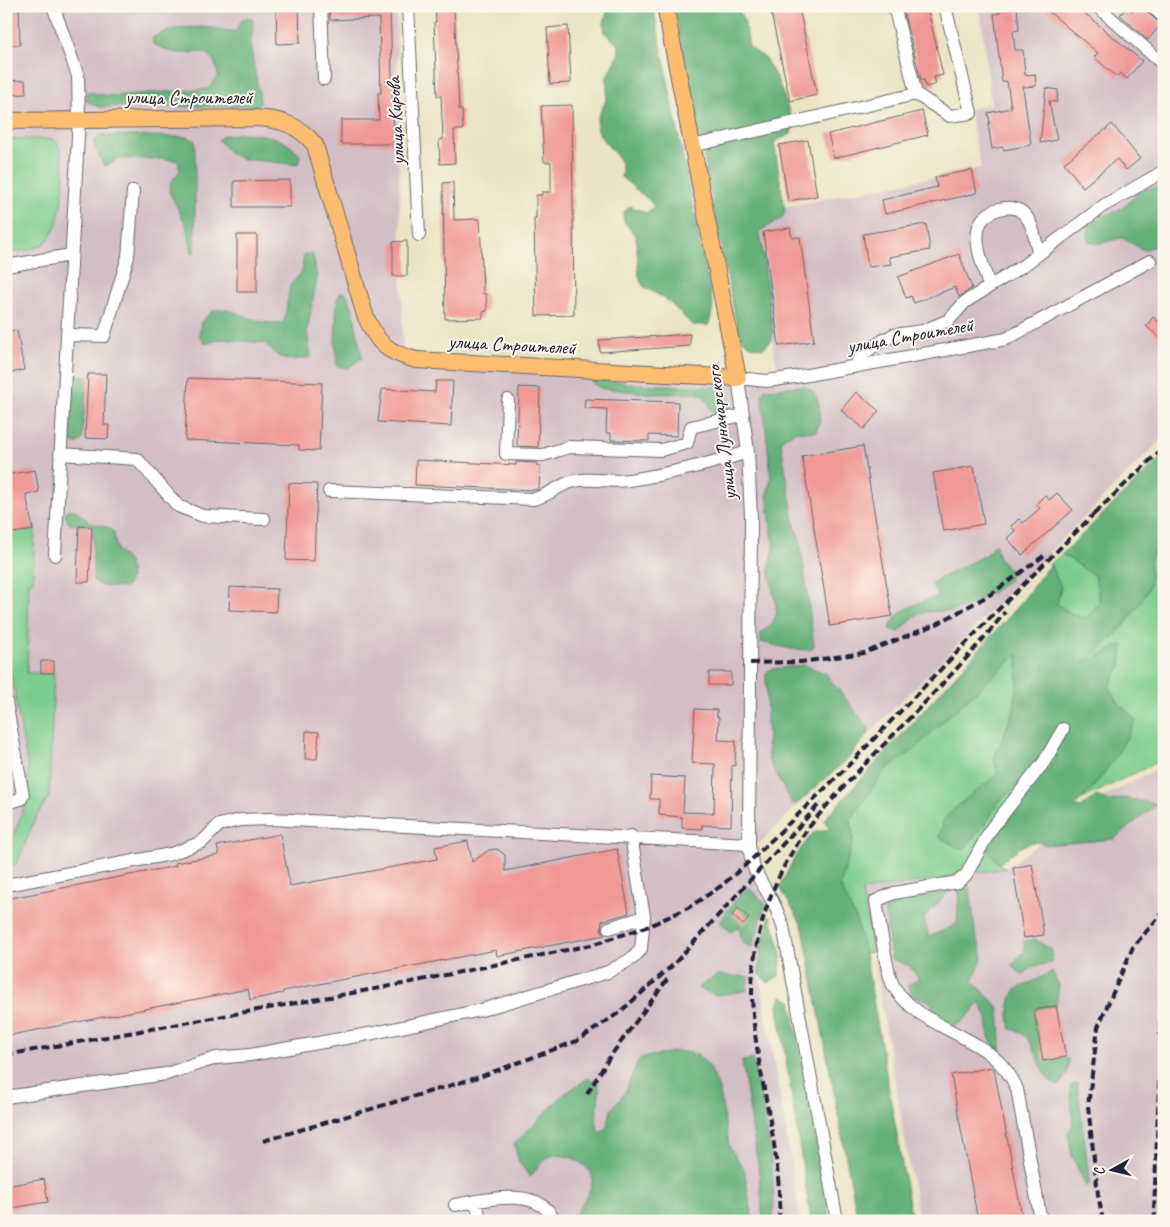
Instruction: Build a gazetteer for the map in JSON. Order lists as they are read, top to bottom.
{
  "streets": {
    "main road": ["улица Строителей", "улица Луначарского"],
    "street": ["улица Кирова"]
  },
  "crossings": [
    ["улица Строителей", "улица Луначарского"]
  ],
  "north": "left"
}
